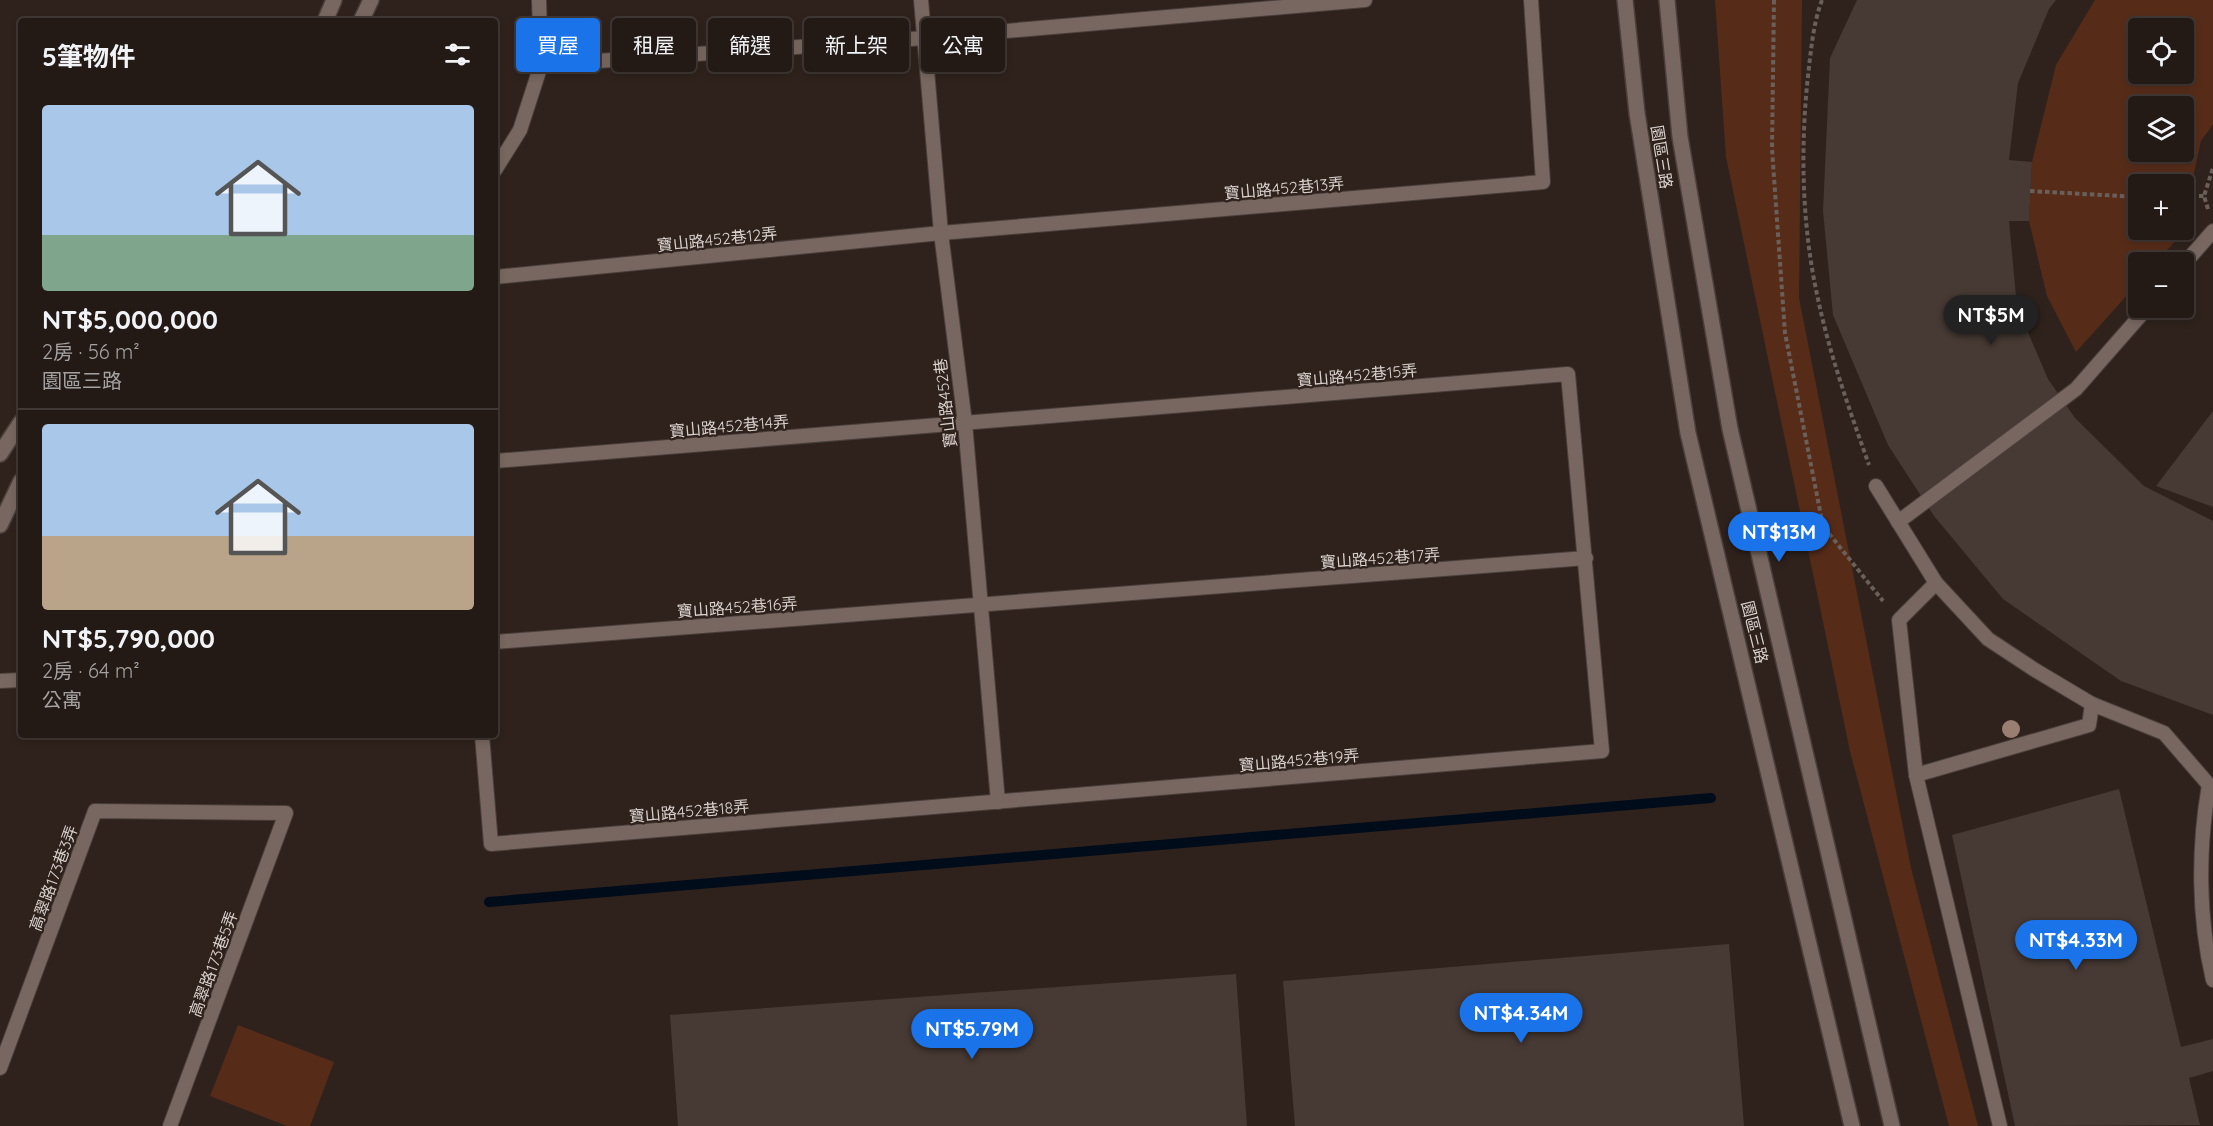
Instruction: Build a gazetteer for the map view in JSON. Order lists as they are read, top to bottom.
{
  "streets": {
    "street": ["園區三路"],
    "lane": [
      "寶山路452巷13弄",
      "寶山路452巷12弄",
      "寶山路452巷15弄",
      "寶山路452巷",
      "寶山路452巷14弄",
      "寶山路452巷17弄",
      "寶山路452巷16弄",
      "寶山路452巷19弄",
      "寶山路452巷18弄",
      "高翠路173巷3弄",
      "高翠路173巷5弄"
    ]
  },
  "crossings": [
    ["寶山路452巷13弄", "寶山路452巷12弄"],
    ["寶山路452巷13弄", "寶山路452巷"],
    ["寶山路452巷12弄", "寶山路452巷"],
    ["寶山路452巷15弄", "寶山路452巷"],
    ["寶山路452巷15弄", "寶山路452巷14弄"],
    ["寶山路452巷15弄", "寶山路452巷17弄"],
    ["寶山路452巷15弄", "寶山路452巷19弄"],
    ["寶山路452巷", "寶山路452巷14弄"],
    ["寶山路452巷", "寶山路452巷17弄"],
    ["寶山路452巷", "寶山路452巷16弄"],
    ["寶山路452巷", "寶山路452巷19弄"],
    ["寶山路452巷", "寶山路452巷18弄"],
    ["寶山路452巷17弄", "寶山路452巷16弄"],
    ["寶山路452巷17弄", "寶山路452巷19弄"],
    ["寶山路452巷19弄", "寶山路452巷18弄"],
    ["高翠路173巷3弄", "高翠路173巷5弄"]
  ],
  "page": {
    "map_buttons": ["+", "−"],
    "chip": [
      "買屋",
      "租屋",
      "篩選",
      "新上架",
      "公寓"
    ],
    "heading": "5筆物件",
    "list": [
      {
        "name": "NT$5,000,000",
        "note": "2房 · 56 m² · 園區三路"
      },
      {
        "name": "NT$5,790,000",
        "note": "2房 · 64 m² · 公寓"
      }
    ],
    "price": [
      "NT$5M",
      "NT$13M",
      "NT$4.33M",
      "NT$4.34M",
      "NT$5.79M"
    ]
  }
}
